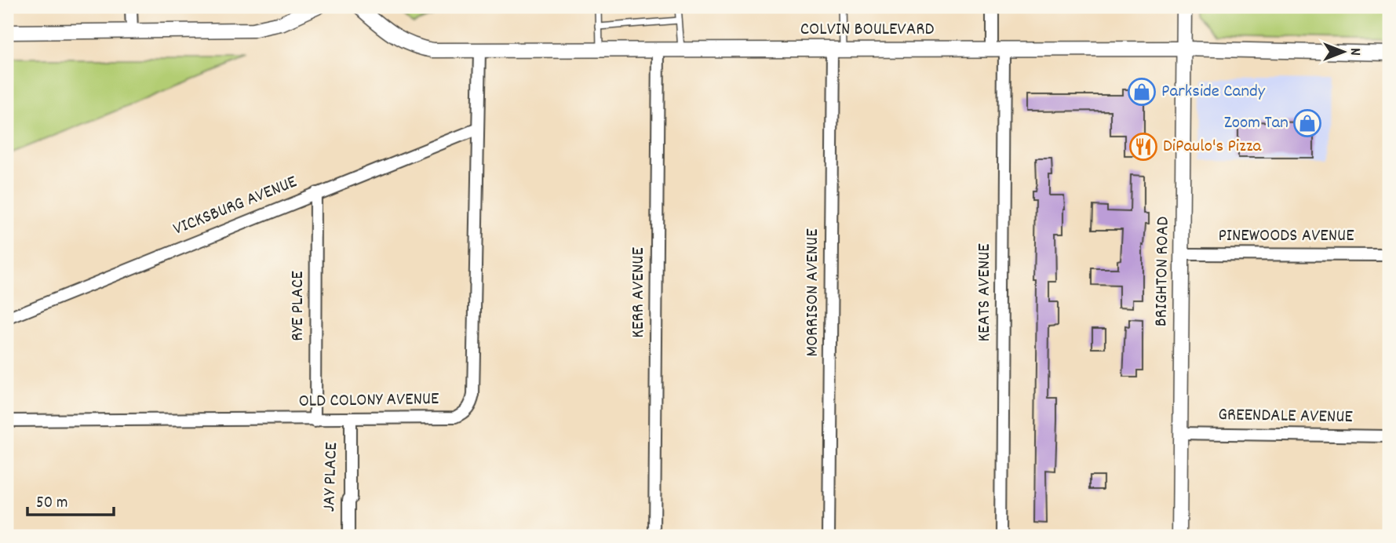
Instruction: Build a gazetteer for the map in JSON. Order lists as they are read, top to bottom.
{
  "streets": {
    "street": [
      "COLVIN BOULEVARD",
      "VICKSBURG AVENUE",
      "PINEWOODS AVENUE",
      "BRIGHTON ROAD",
      "KERR AVENUE",
      "MORRISON AVENUE",
      "KEATS AVENUE",
      "RYE PLACE",
      "OLD COLONY AVENUE",
      "GREENDALE AVENUE",
      "JAY PLACE"
    ]
  },
  "crossings": [
    ["COLVIN BOULEVARD", "BRIGHTON ROAD"],
    ["COLVIN BOULEVARD", "KERR AVENUE"],
    ["COLVIN BOULEVARD", "MORRISON AVENUE"],
    ["COLVIN BOULEVARD", "KEATS AVENUE"],
    ["COLVIN BOULEVARD", "OLD COLONY AVENUE"],
    ["VICKSBURG AVENUE", "RYE PLACE"],
    ["VICKSBURG AVENUE", "OLD COLONY AVENUE"],
    ["PINEWOODS AVENUE", "BRIGHTON ROAD"],
    ["BRIGHTON ROAD", "GREENDALE AVENUE"],
    ["RYE PLACE", "OLD COLONY AVENUE"],
    ["OLD COLONY AVENUE", "JAY PLACE"]
  ],
  "places": {
    "shop": ["Parkside Candy", "Zoom Tan"],
    "restaurant": ["DiPaulo's Pizza"]
  },
  "scale_bar": "50 m",
  "north": "right"
}
